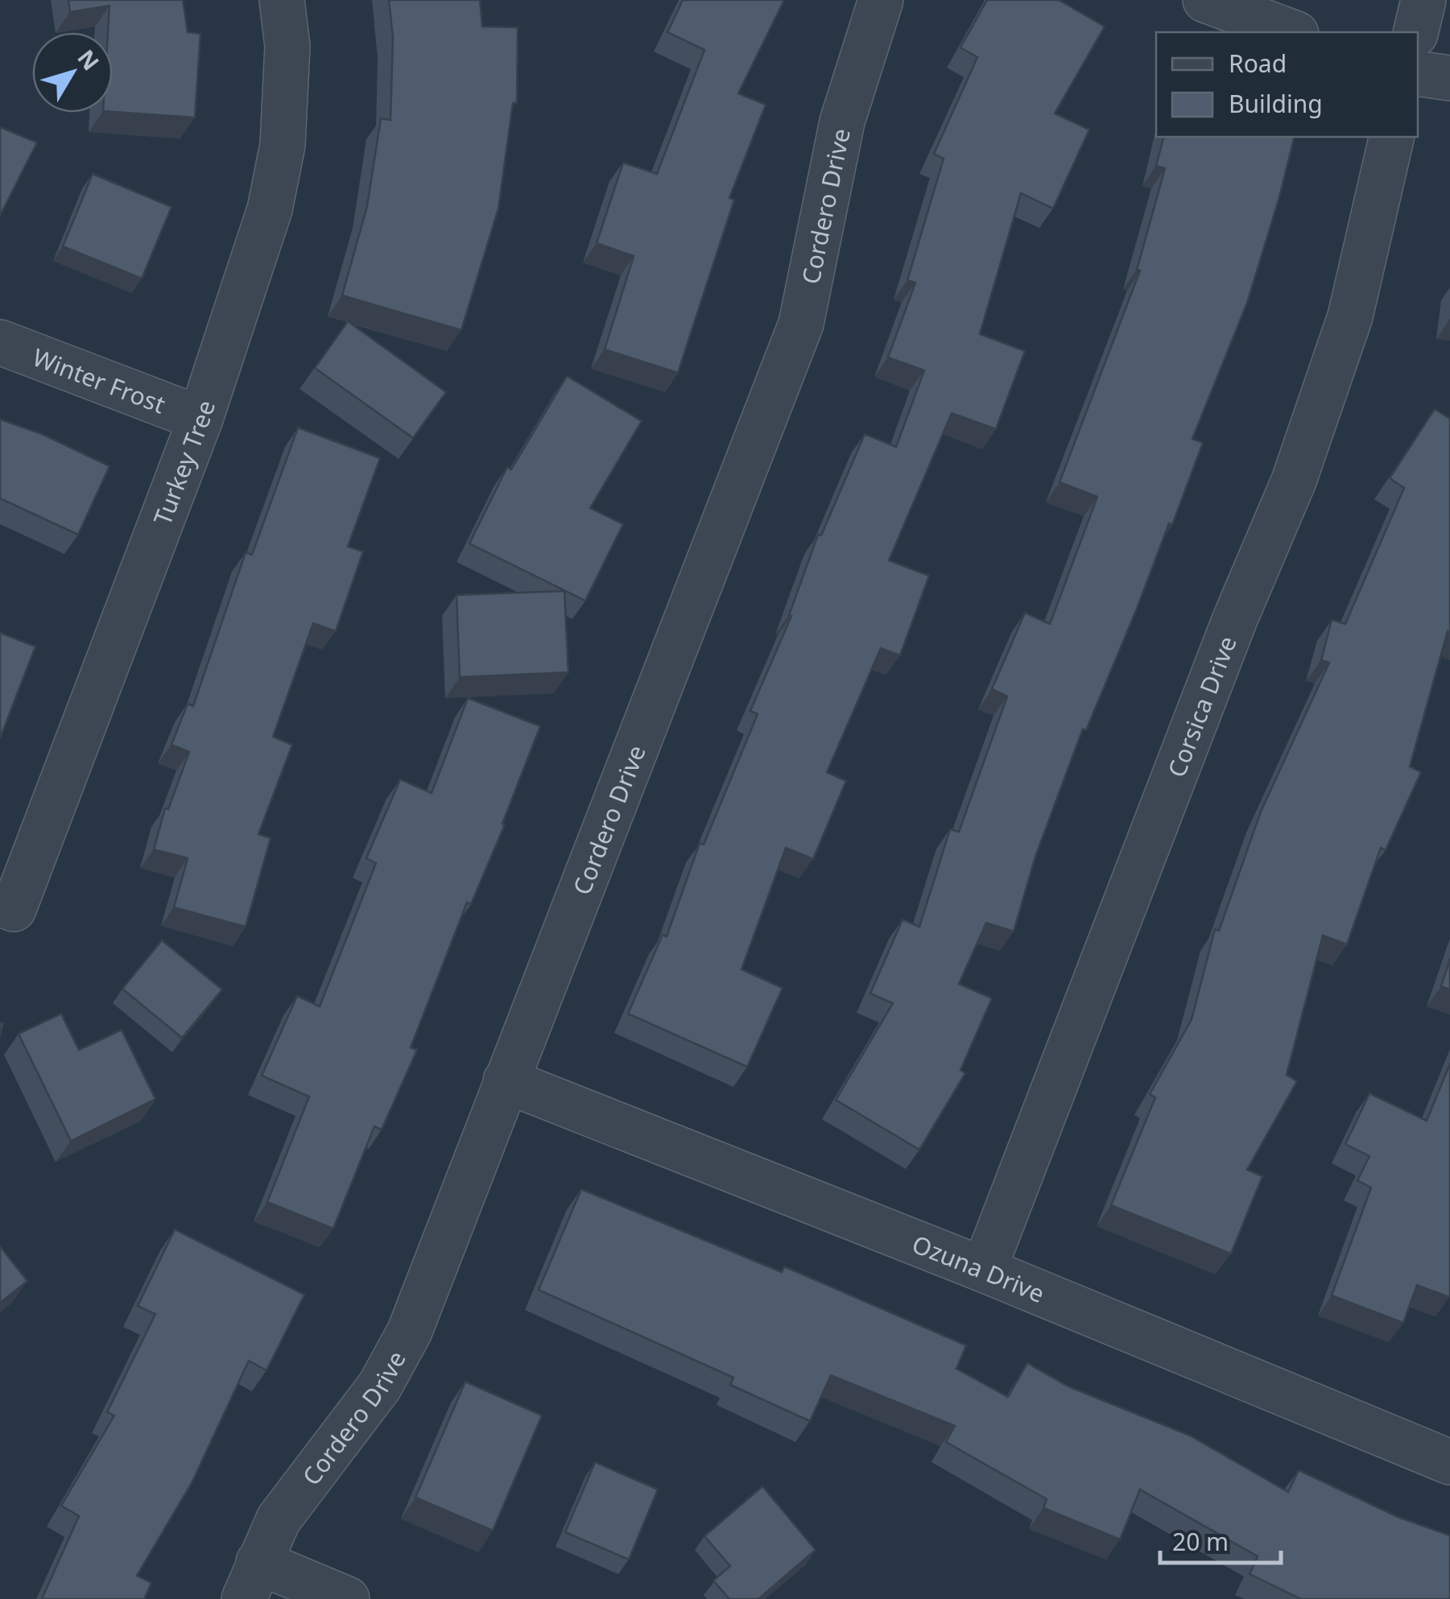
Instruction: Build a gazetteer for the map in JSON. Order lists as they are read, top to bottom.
{
  "streets": {
    "street": [
      "Cordero Drive",
      "Winter Frost",
      "Turkey Tree",
      "Corsica Drive",
      "Ozuna Drive"
    ]
  },
  "crossings": [
    ["Cordero Drive", "Ozuna Drive"],
    ["Winter Frost", "Turkey Tree"],
    ["Corsica Drive", "Ozuna Drive"]
  ],
  "legend": ["Road", "Building"],
  "scale_bar": "20 m",
  "north": "top right"
}
